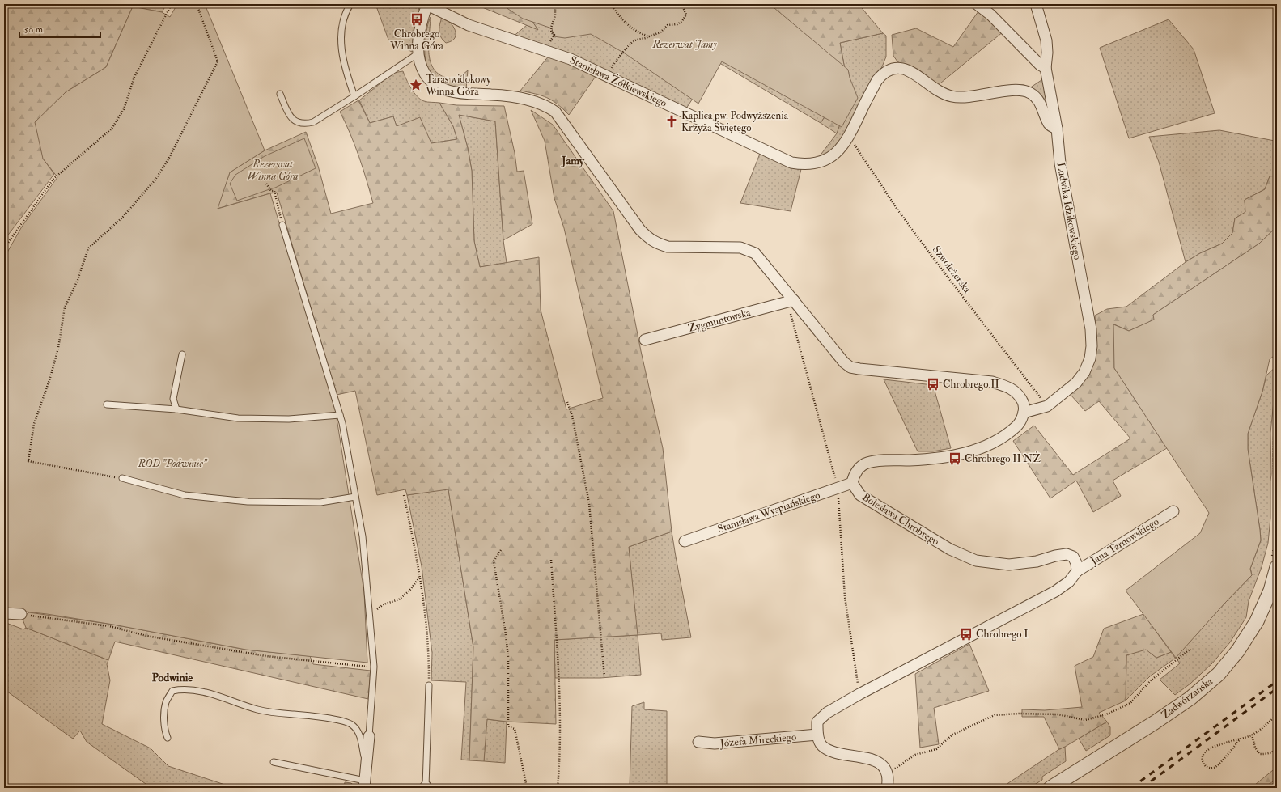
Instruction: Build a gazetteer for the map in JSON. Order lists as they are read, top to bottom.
{
  "streets": {
    "street": [
      "Stanisława Żółkiewskiego",
      "Ludwika Idzikowskiego",
      "Zygmuntowska",
      "Stanisława Wyspiańskiego",
      "Bolesława Chrobrego",
      "Jana Tarnowskiego",
      "Zadwórzańska",
      "Józefa Mireckiego"
    ],
    "path": ["Szwoleżerska"]
  },
  "crossings": [
    ["Stanisława Żółkiewskiego", "Ludwika Idzikowskiego"],
    ["Stanisława Żółkiewskiego", "Szwoleżerska"],
    ["Ludwika Idzikowskiego", "Szwoleżerska"],
    ["Stanisława Wyspiańskiego", "Bolesława Chrobrego"],
    ["Bolesława Chrobrego", "Jana Tarnowskiego"]
  ],
  "districts": ["Jamy", "Podwinie"],
  "parks": ["Rezerwat Jamy", "Rezerwat Winna Góra", "ROD \"Podwinie\""],
  "places": {
    "bus stop": [
      "Chrobrego Winna Góra",
      "Chrobrego II",
      "Chrobrego II NŻ",
      "Chrobrego I"
    ],
    "place": ["Taras widokowy Winna Góra"],
    "church": ["Kaplica pw. Podwyższenia Krzyża Świętego"]
  },
  "scale_bar": "50 m"
}
